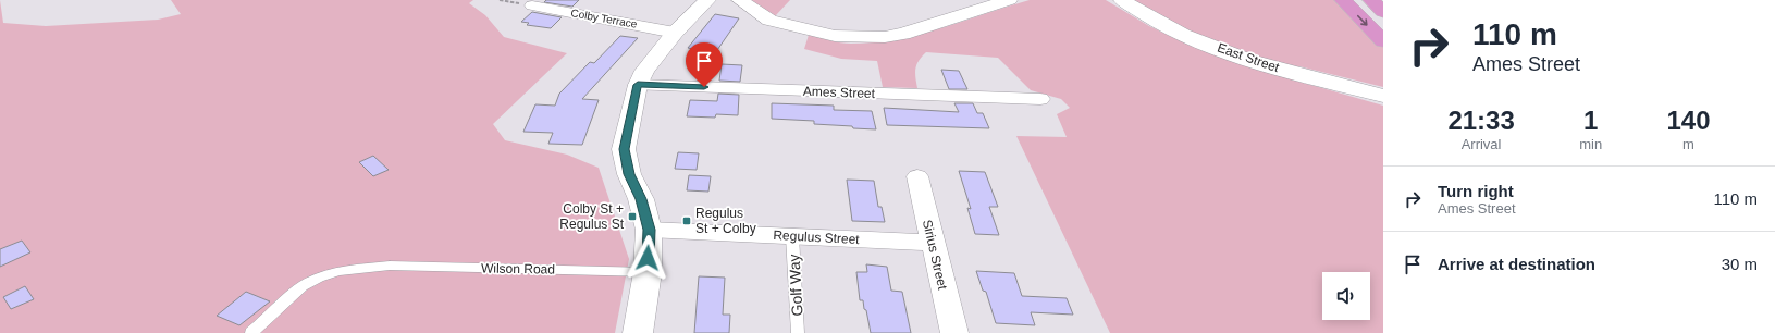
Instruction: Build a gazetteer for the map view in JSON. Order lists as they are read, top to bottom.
{
  "streets": {
    "street": [
      "Colby Terrace",
      "East Street",
      "Ames Street",
      "Regulus Street",
      "Sirius Street"
    ],
    "lane": ["Wilson Road", "Golf Way"]
  },
  "crossings": [
    ["Regulus Street", "Sirius Street"],
    ["Regulus Street", "Golf Way"]
  ],
  "places": {
    "transit": ["Colby St + Regulus St", "Regulus St + Colby"]
  },
  "page": {
    "turn": ["110 m", "Ames Street"],
    "eta": [
      "21:33",
      "Arrival",
      "1",
      "min",
      "140",
      "m"
    ],
    "list": [
      {
        "name": "Turn right",
        "note": "Ames Street",
        "value": "110 m"
      },
      {
        "name": "Arrive at destination",
        "value": "30 m"
      }
    ]
  }
}
